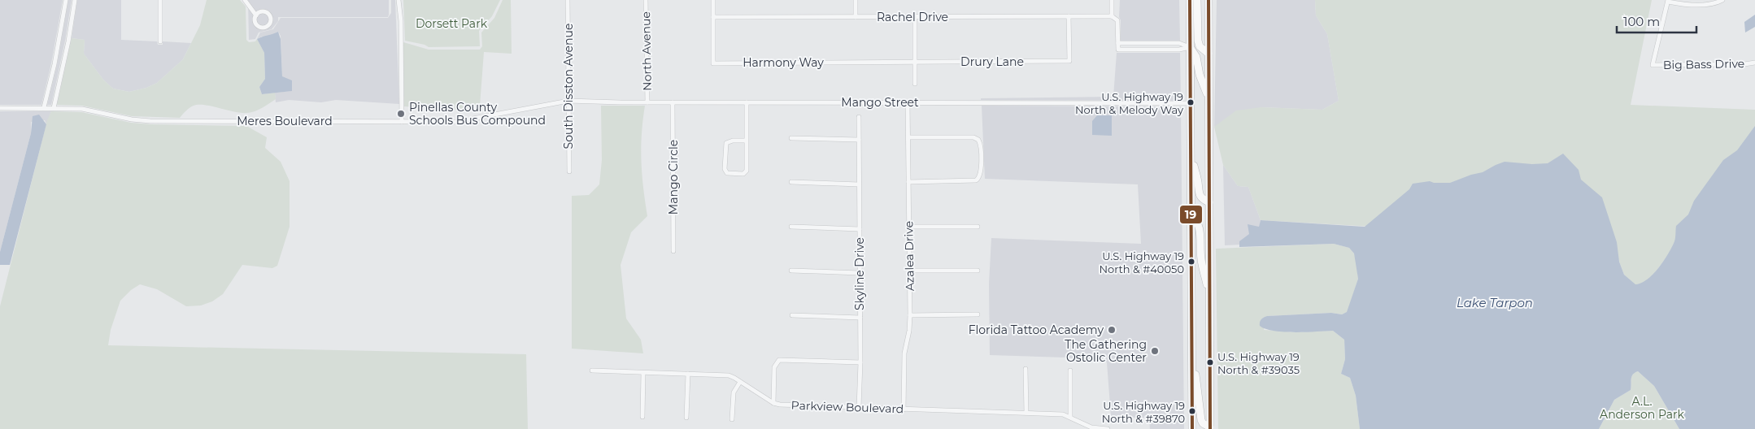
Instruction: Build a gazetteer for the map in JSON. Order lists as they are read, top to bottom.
{
  "streets": {
    "street": [
      "Rachel Drive",
      "North Avenue",
      "Drury Lane",
      "Harmony Way",
      "Big Bass Drive",
      "South Disston Avenue",
      "Mango Street",
      "Meres Boulevard",
      "Mango Circle",
      "Azalea Drive",
      "Skyline Drive",
      "Parkview Boulevard"
    ]
  },
  "crossings": [
    ["Rachel Drive", "Drury Lane"],
    ["Rachel Drive", "Harmony Way"],
    ["North Avenue", "Mango Street"],
    ["Drury Lane", "Harmony Way"],
    ["South Disston Avenue", "Mango Street"],
    ["South Disston Avenue", "Meres Boulevard"],
    ["Mango Street", "Meres Boulevard"],
    ["Mango Street", "Mango Circle"],
    ["Mango Street", "Azalea Drive"],
    ["Azalea Drive", "Parkview Boulevard"],
    ["Skyline Drive", "Parkview Boulevard"]
  ],
  "water": ["Lake Tarpon"],
  "parks": ["Dorsett Park", "A.L. Anderson Park"],
  "places": [
    "U.S. Highway 19 North & Melody Way",
    "Pinellas County Schools Bus Compound",
    "U.S. Highway 19 North & #40050",
    "Florida Tattoo Academy",
    "The Gathering Ostolic Center",
    "U.S. Highway 19 North & #39035",
    "U.S. Highway 19 North & #39870"
  ],
  "lines": ["transit line 19"],
  "scale_bar": "100 m"
}
